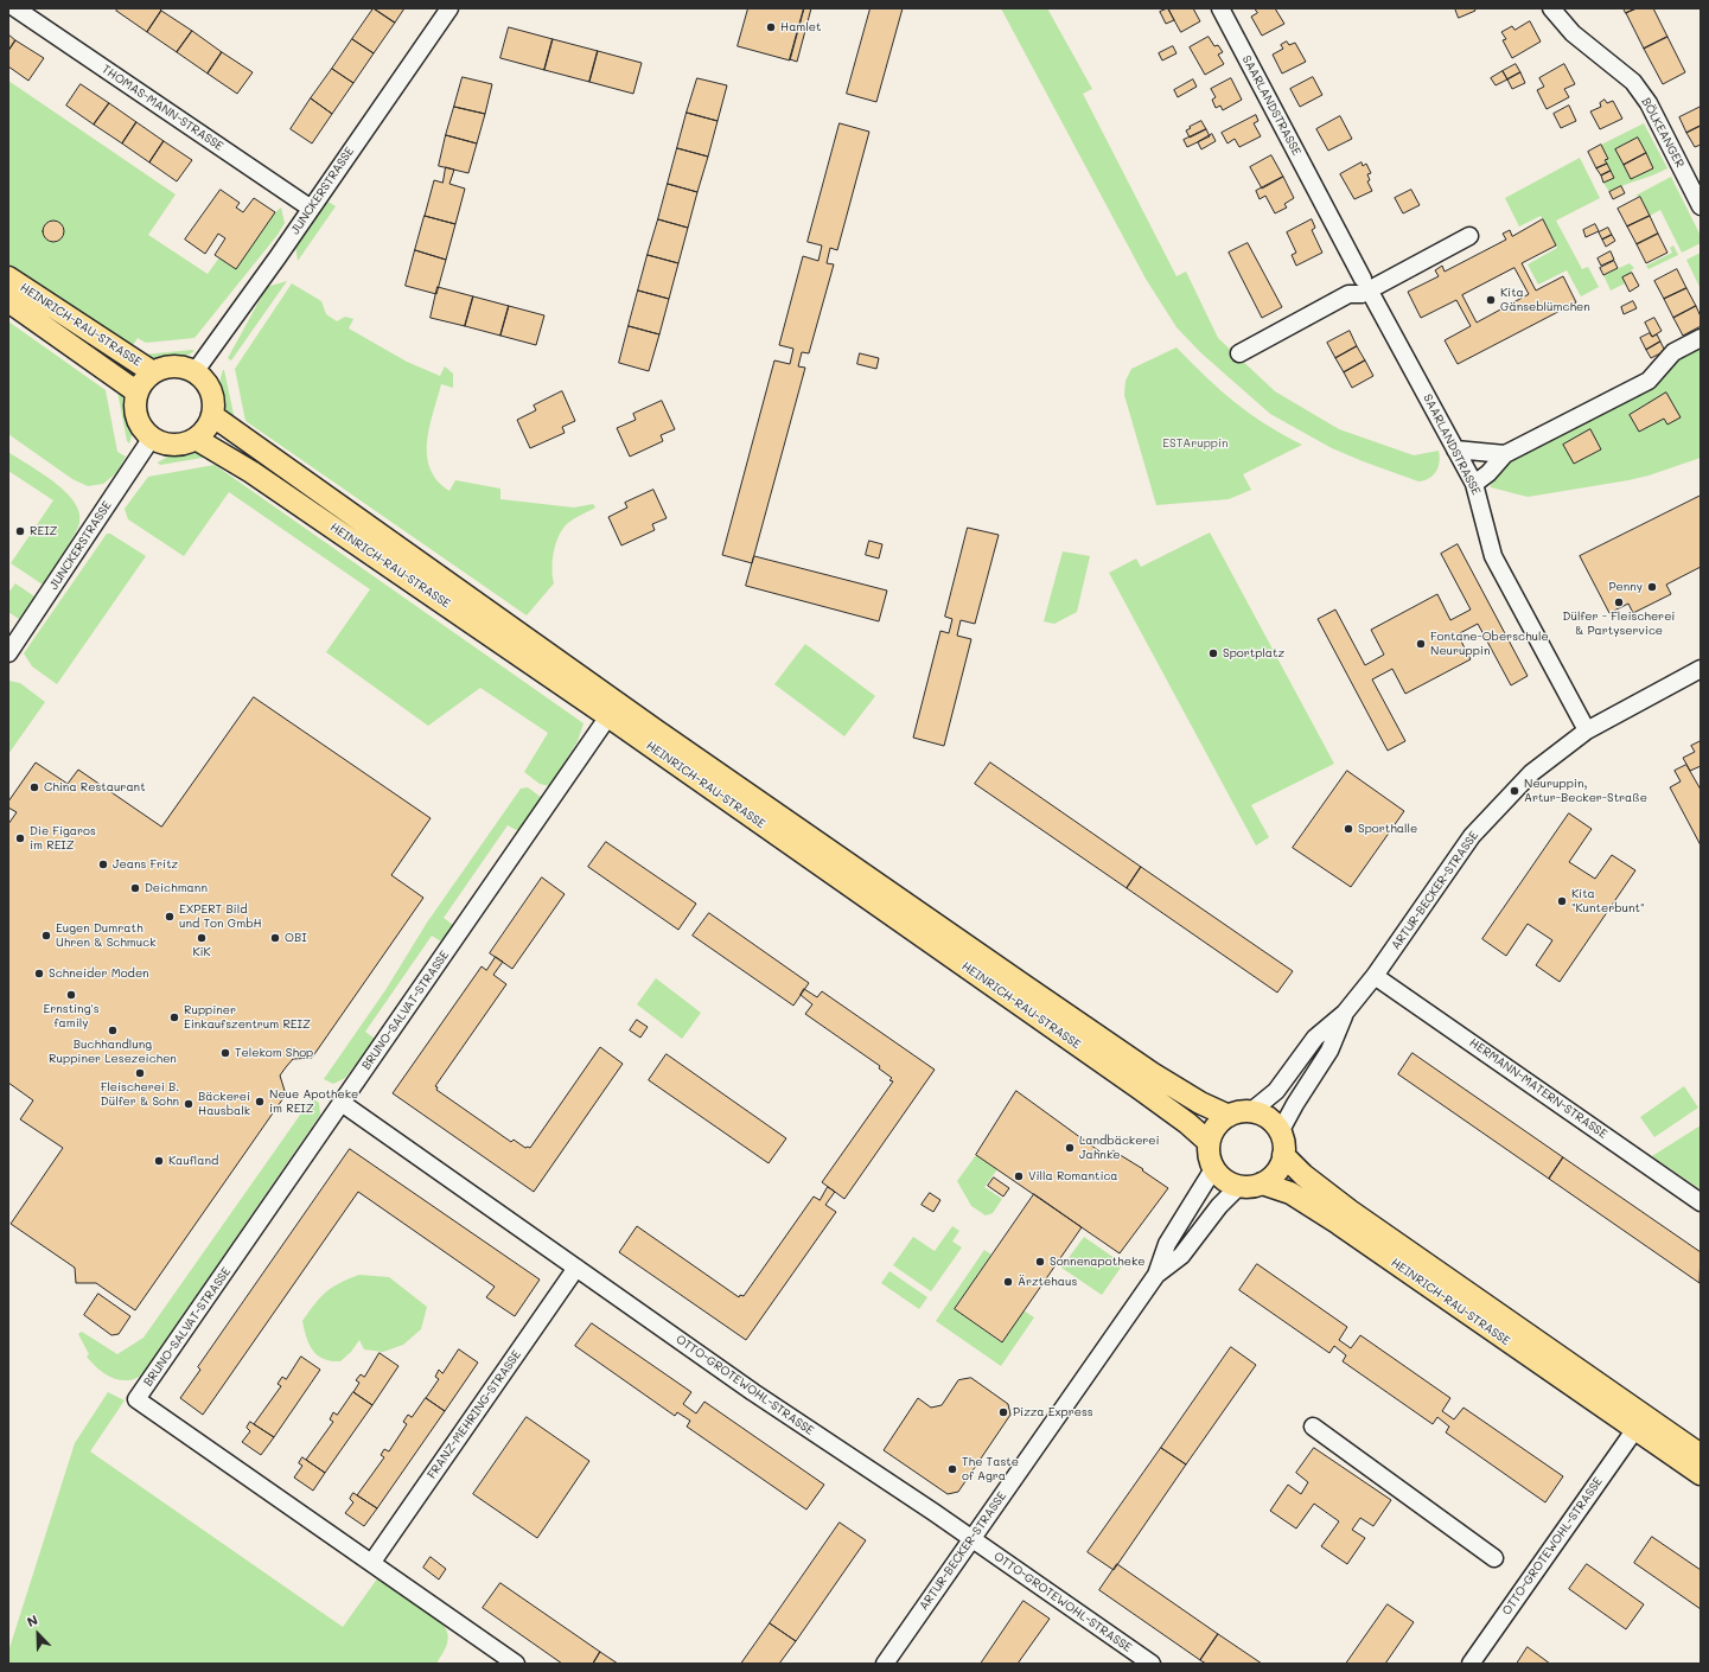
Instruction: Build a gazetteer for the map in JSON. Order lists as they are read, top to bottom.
{
  "streets": {
    "main road": ["HEINRICH-RAU-STRASSE"],
    "street": [
      "SAARLANDSTRASSE",
      "THOMAS-MANN-STRASSE",
      "BÖLKEANGER",
      "JUNCKERSTRASSE",
      "ARTUR-BECKER-STRASSE",
      "BRUNO-SALVAT-STRASSE",
      "HERMANN-MATERN-STRASSE",
      "OTTO-GROTEWOHL-STRASSE",
      "FRANZ-MEHRING-STRASSE"
    ]
  },
  "crossings": [
    ["SAARLANDSTRASSE", "ARTUR-BECKER-STRASSE"],
    ["THOMAS-MANN-STRASSE", "JUNCKERSTRASSE"],
    ["JUNCKERSTRASSE", "HEINRICH-RAU-STRASSE"],
    ["HEINRICH-RAU-STRASSE", "ARTUR-BECKER-STRASSE"],
    ["HEINRICH-RAU-STRASSE", "BRUNO-SALVAT-STRASSE"],
    ["HEINRICH-RAU-STRASSE", "OTTO-GROTEWOHL-STRASSE"],
    ["ARTUR-BECKER-STRASSE", "HERMANN-MATERN-STRASSE"],
    ["ARTUR-BECKER-STRASSE", "OTTO-GROTEWOHL-STRASSE"],
    ["BRUNO-SALVAT-STRASSE", "OTTO-GROTEWOHL-STRASSE"],
    ["BRUNO-SALVAT-STRASSE", "FRANZ-MEHRING-STRASSE"],
    ["OTTO-GROTEWOHL-STRASSE", "FRANZ-MEHRING-STRASSE"]
  ],
  "parks": ["ESTAruppin"],
  "places": [
    "Hamlet",
    "Kita Gänseblümchen",
    "REIZ",
    "Penny",
    "Dülfer - Fleischerei & Partyservice",
    "Fontane-Oberschule Neuruppin",
    "Sportplatz",
    "China Restaurant",
    "Neuruppin, Artur-Becker-Straße",
    "Sporthalle",
    "Die Figaros im REIZ",
    "Jeans Fritz",
    "Deichmann",
    "Kita \"Kunterbunt\"",
    "EXPERT Bild und Ton GmbH",
    "Eugen Dumrath Uhren & Schmuck",
    "KiK",
    "OBI",
    "Schneider Moden",
    "Ernsting's family",
    "Ruppiner Einkaufszentrum REIZ",
    "Buchhandlung Ruppiner Lesezeichen",
    "Telekom Shop",
    "Fleischerei B. Dülfer & Sohn",
    "Neue Apotheke im REIZ",
    "Bäckerei Hausbalk",
    "Landbäckerei Jahnke",
    "Kaufland",
    "Villa Romantica",
    "Sonnenapotheke",
    "Ärztehaus",
    "Pizza Express",
    "The Taste of Agra"
  ],
  "north": "top left"
}
